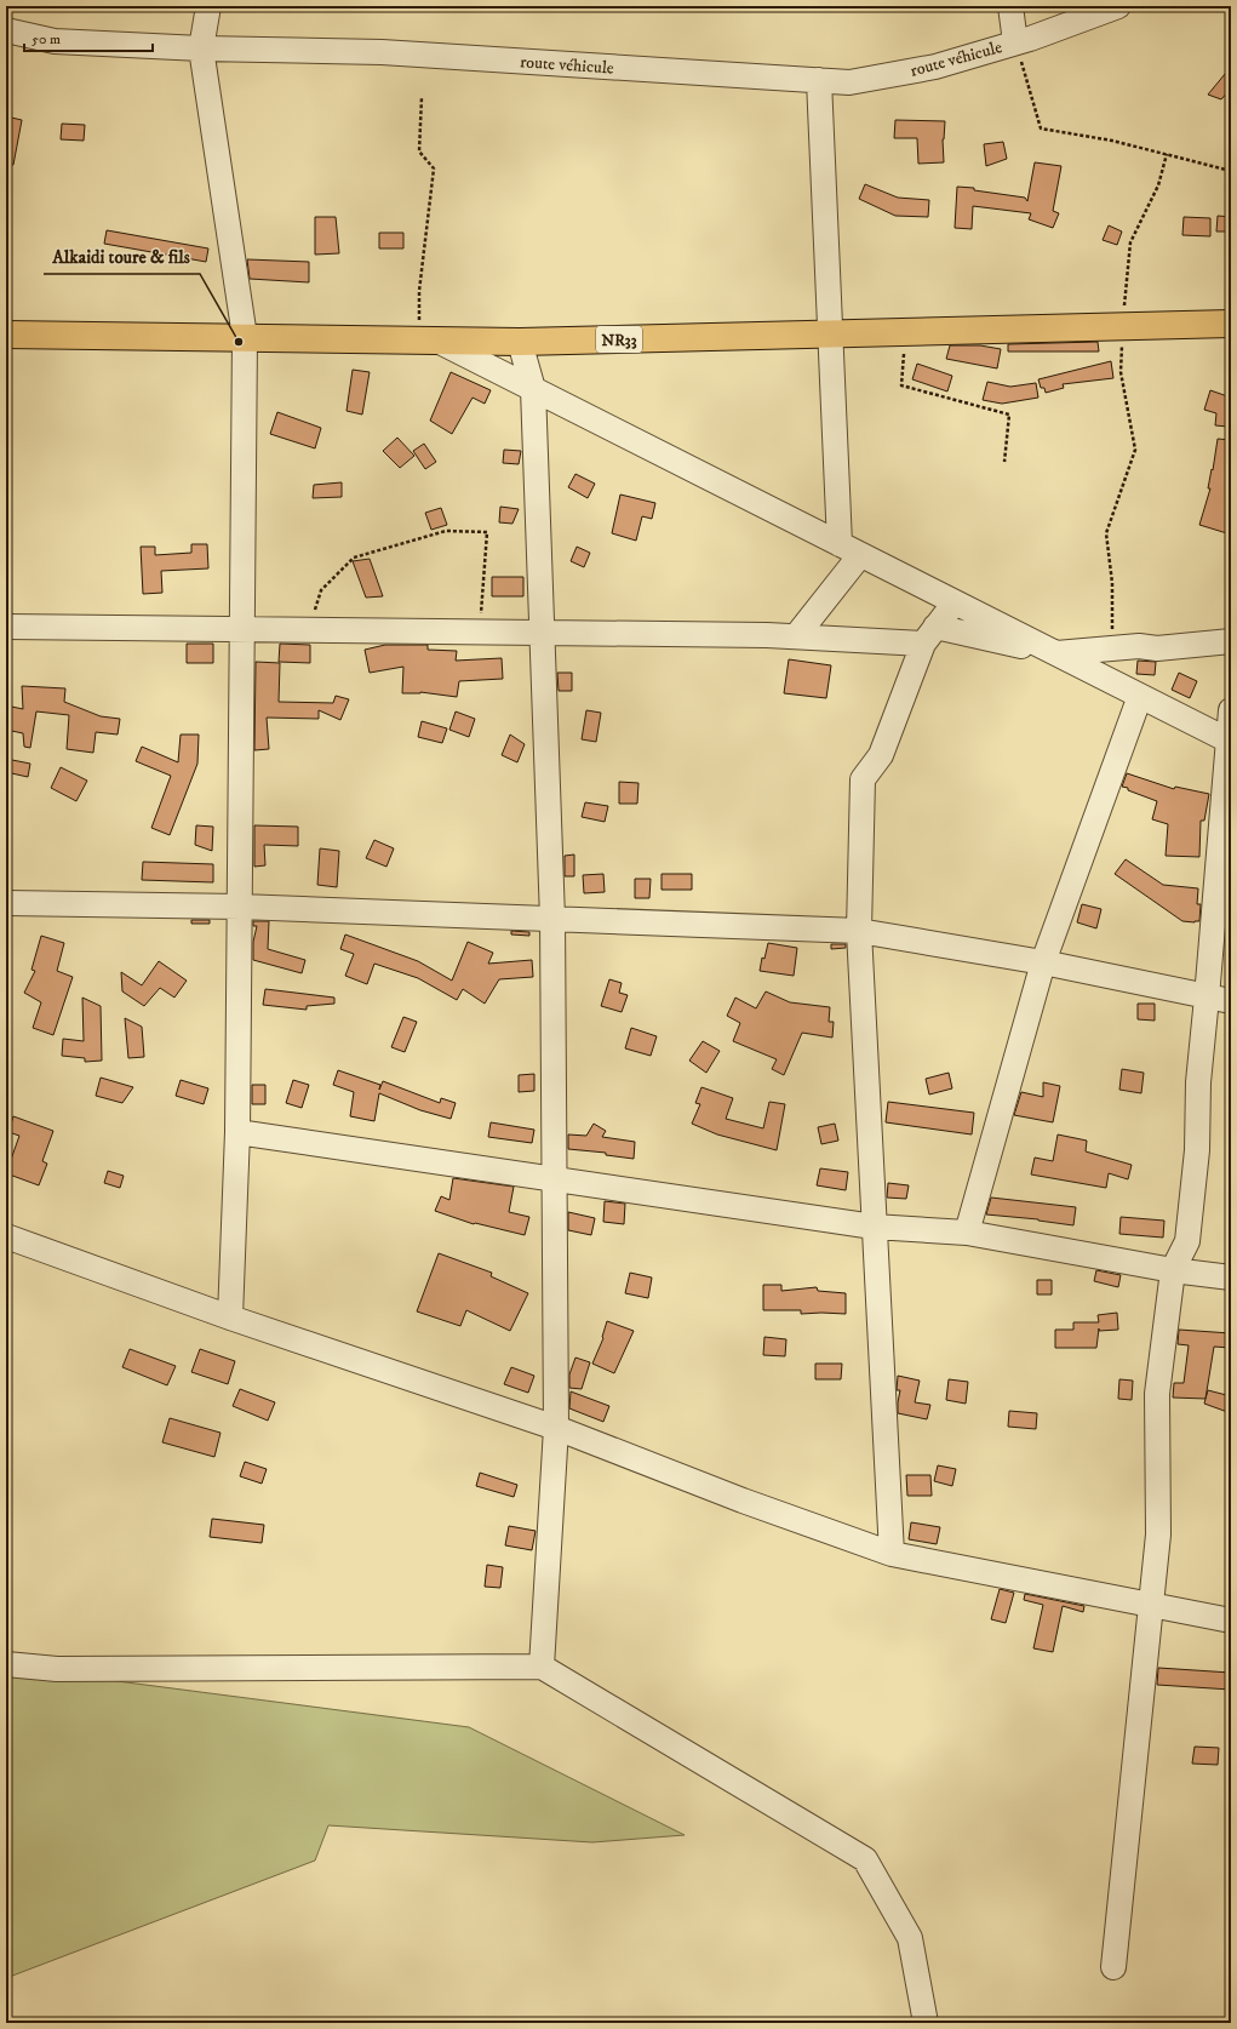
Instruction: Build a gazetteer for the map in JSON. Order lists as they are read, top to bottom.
{
  "streets": {
    "main road": ["NR33"],
    "street": ["route véhicule"]
  },
  "places": ["Alkaidi toure & fils"],
  "scale_bar": "50 m"
}
